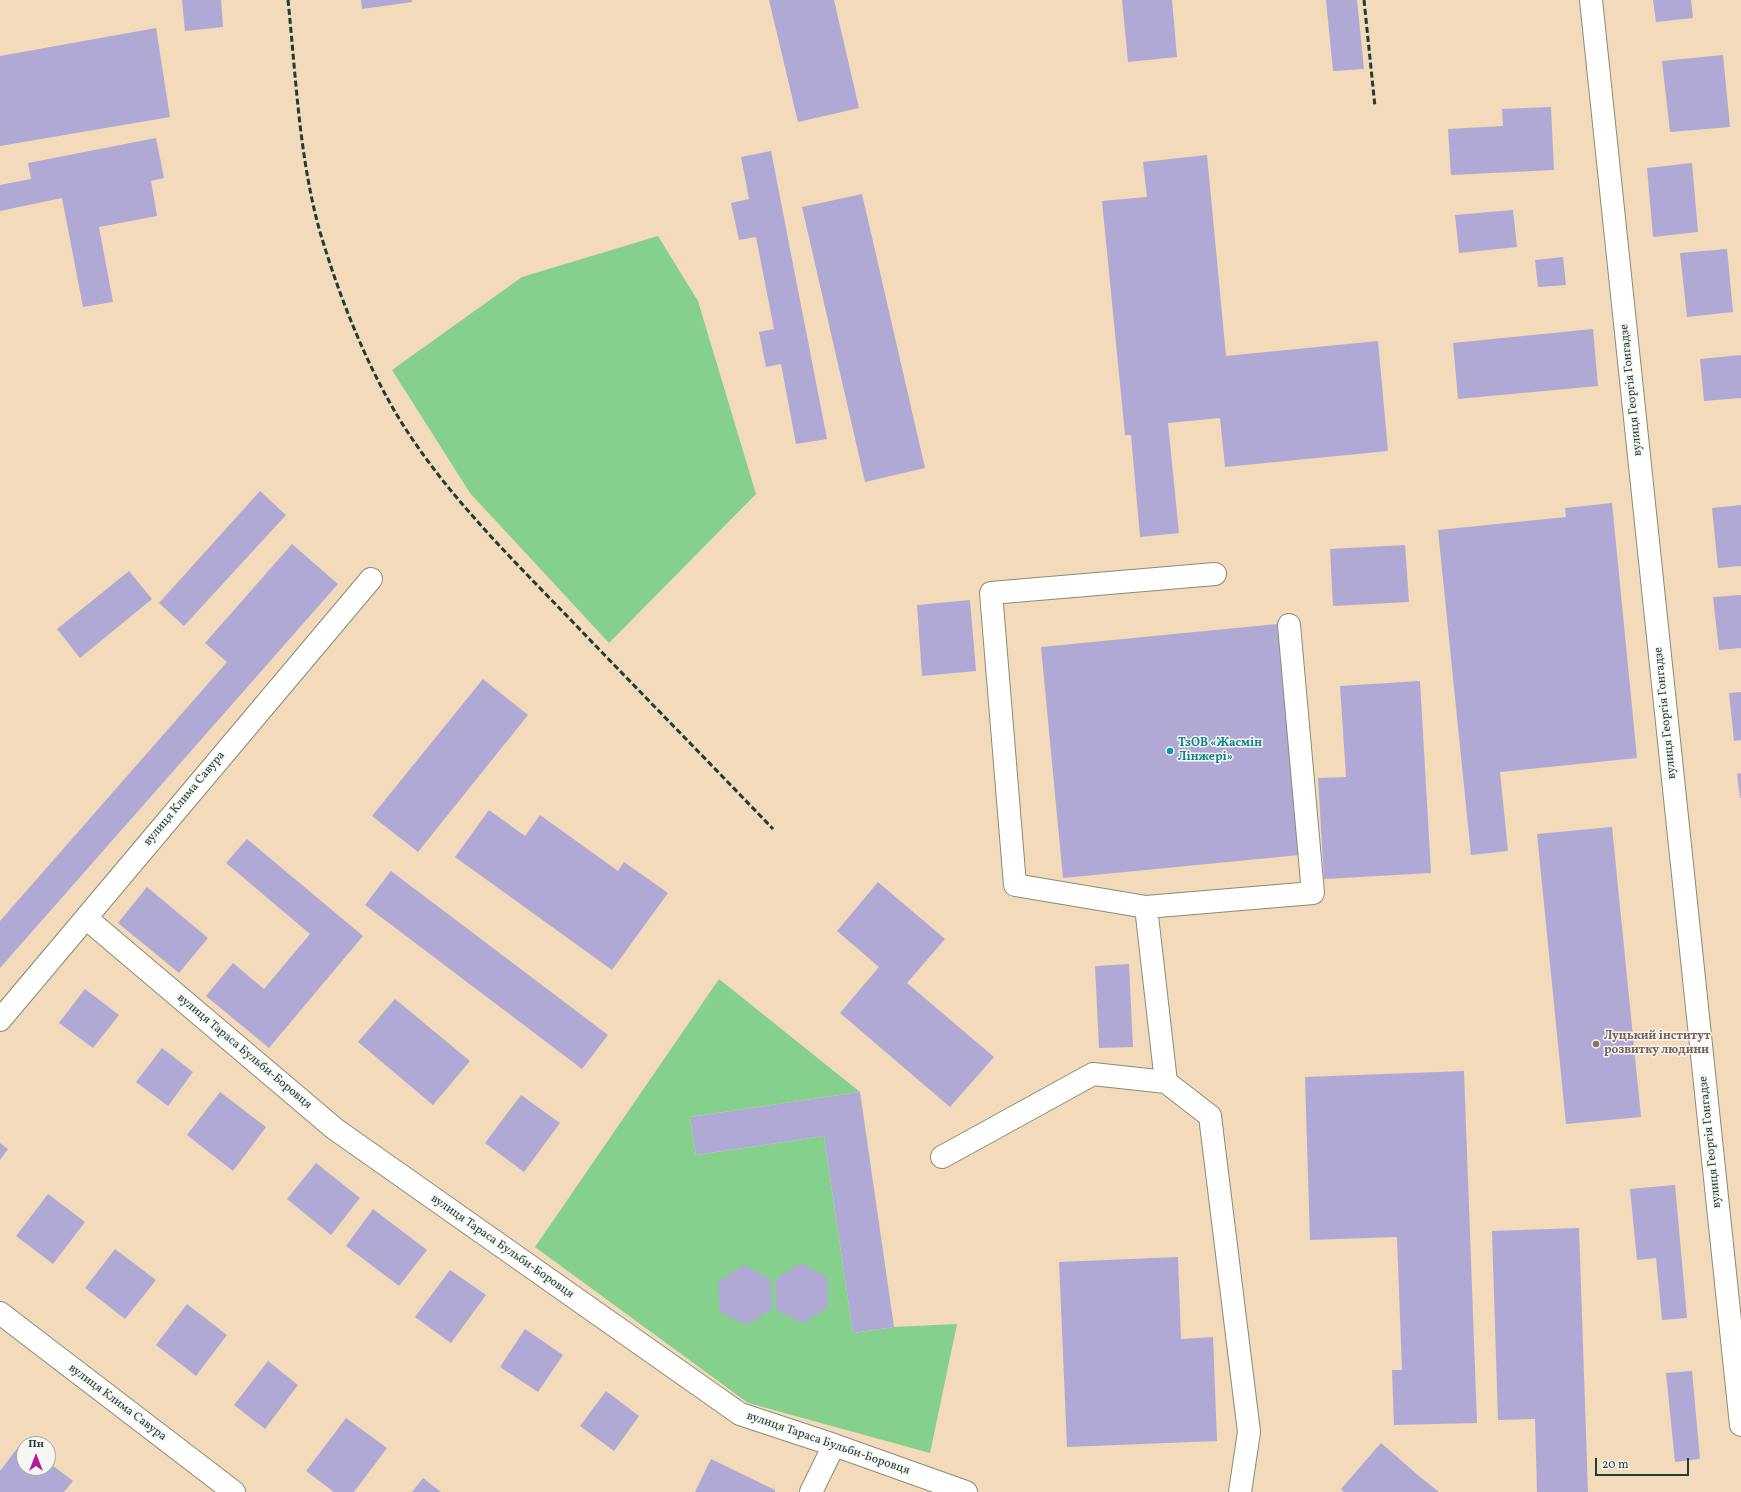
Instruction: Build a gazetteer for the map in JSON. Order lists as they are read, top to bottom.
{
  "streets": {
    "street": ["вулиця Георгія Гонгадзе", "вулиця Клима Савура", "вулиця Тараса Бульби-Боровця"]
  },
  "crossings": [
    ["вулиця Клима Савура", "вулиця Тараса Бульби-Боровця"]
  ],
  "places": ["ТзОВ «Жасмін Лінжері»", "Луцький інститут розвитку людини"],
  "scale_bar": "20 m",
  "north": "top"
}
